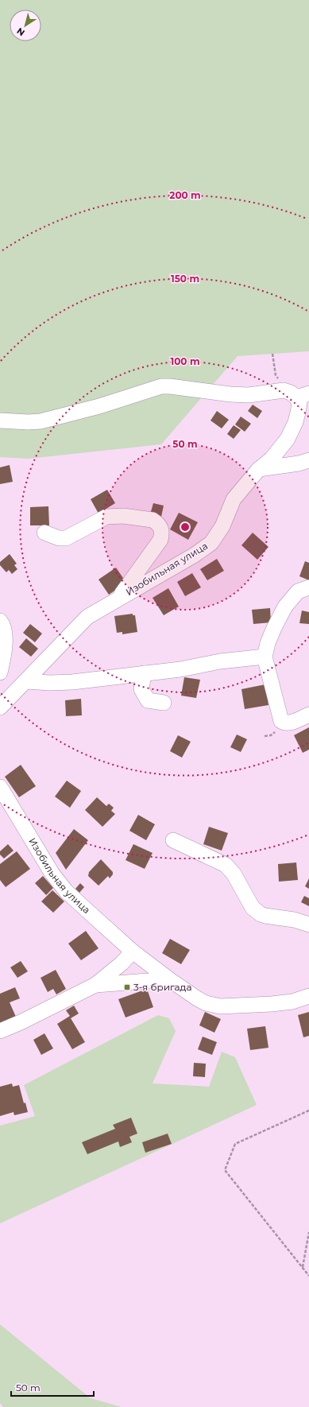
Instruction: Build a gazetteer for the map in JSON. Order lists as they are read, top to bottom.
{
  "streets": {
    "street": ["Изобильная улица"]
  },
  "places": {
    "transit": ["3-я бригада"]
  },
  "scale_bar": "50 m",
  "north": "bottom left",
  "rings": [
    "200 m",
    "150 m",
    "100 m",
    "50 m"
  ]
}
